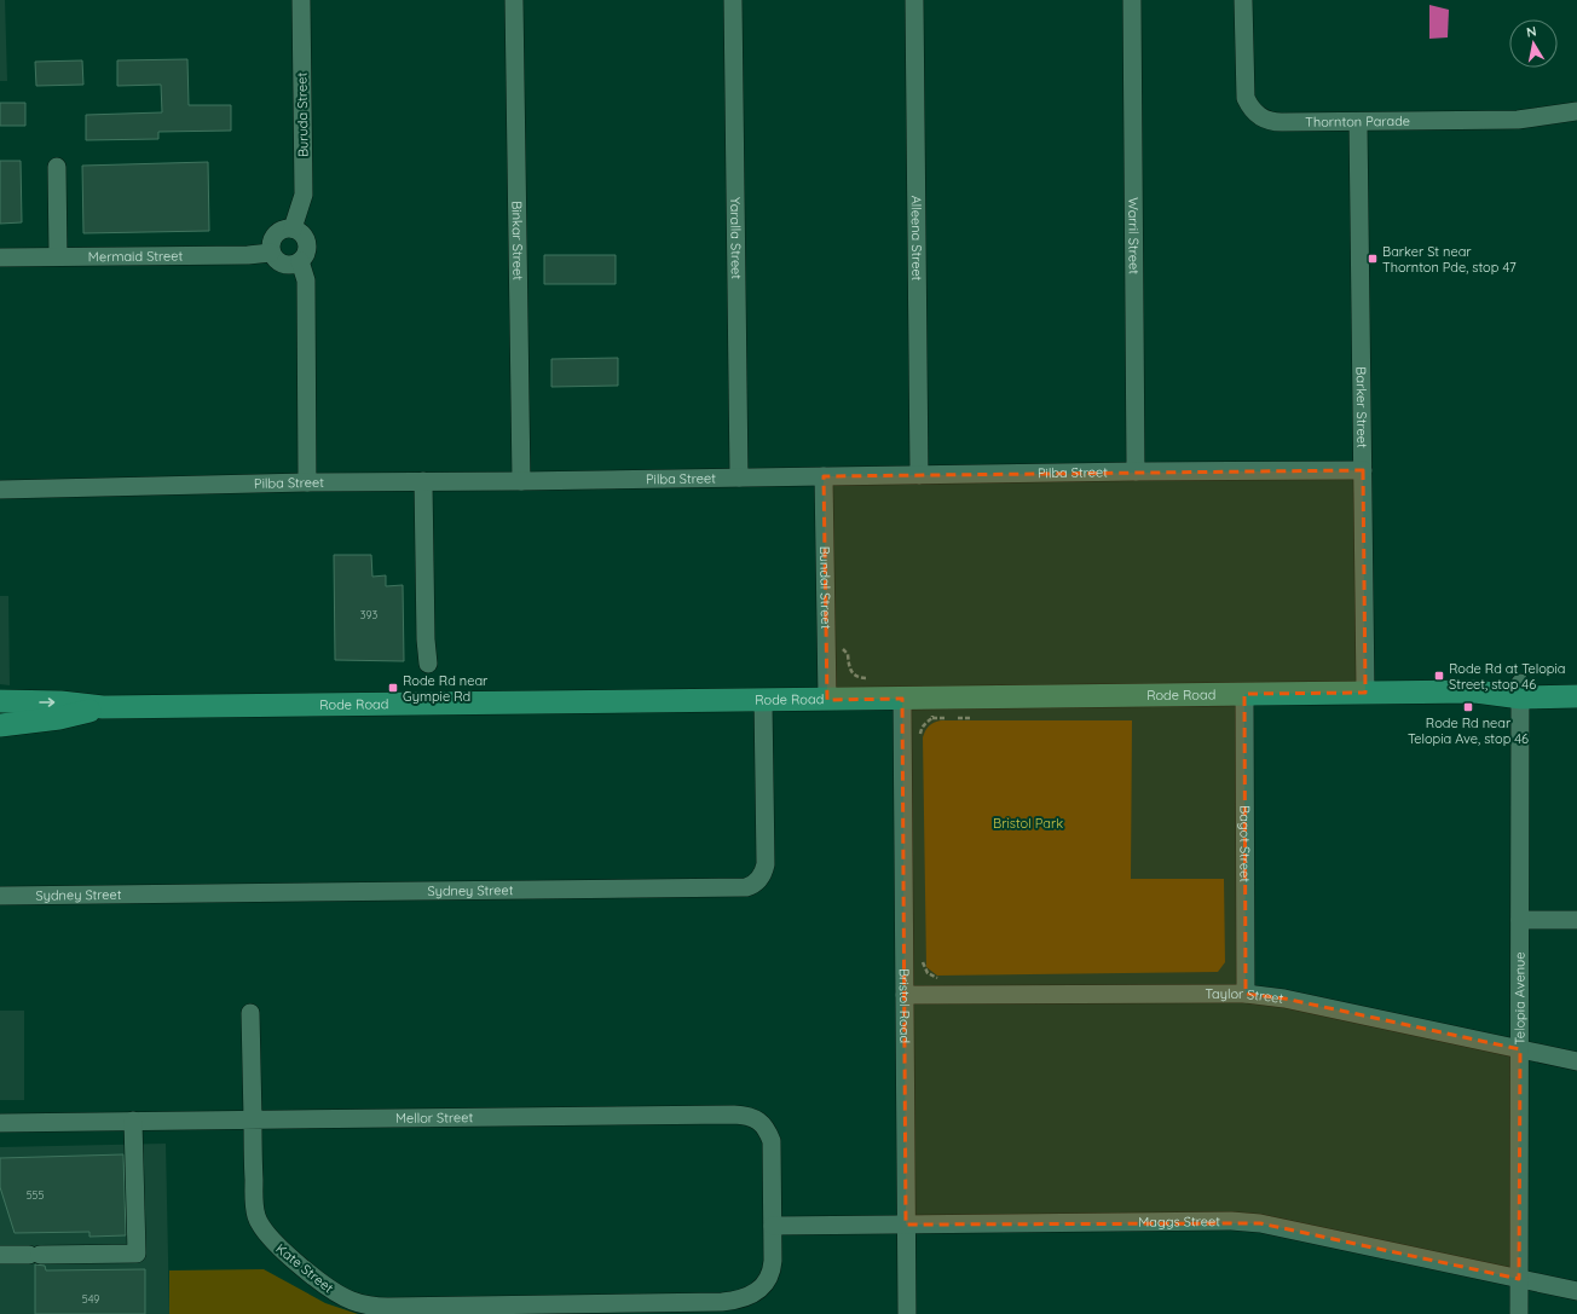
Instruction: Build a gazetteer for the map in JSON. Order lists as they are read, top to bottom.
{
  "streets": {
    "main road": ["Rode Road"],
    "street": [
      "Buruda Street",
      "Thornton Parade",
      "Warril Street",
      "Yaralla Street",
      "Alleena Street",
      "Binkar Street",
      "Mermaid Street",
      "Barker Street",
      "Pilba Street",
      "Bundal Street",
      "Bagot Street",
      "Sydney Street",
      "Taylor Street",
      "Telopia Avenue",
      "Bristol Road",
      "Mellor Street",
      "Maggs Street",
      "Kate Street"
    ]
  },
  "crossings": [
    ["Buruda Street", "Mermaid Street"],
    ["Thornton Parade", "Barker Street"],
    ["Warril Street", "Pilba Street"],
    ["Yaralla Street", "Pilba Street"],
    ["Alleena Street", "Pilba Street"],
    ["Binkar Street", "Pilba Street"],
    ["Barker Street", "Pilba Street"],
    ["Barker Street", "Rode Road"],
    ["Pilba Street", "Bundal Street"],
    ["Bundal Street", "Rode Road"],
    ["Rode Road", "Bagot Street"],
    ["Rode Road", "Sydney Street"],
    ["Rode Road", "Telopia Avenue"],
    ["Rode Road", "Bristol Road"],
    ["Bagot Street", "Taylor Street"],
    ["Taylor Street", "Telopia Avenue"],
    ["Taylor Street", "Bristol Road"],
    ["Telopia Avenue", "Maggs Street"],
    ["Bristol Road", "Maggs Street"],
    ["Mellor Street", "Maggs Street"],
    ["Mellor Street", "Kate Street"],
    ["Maggs Street", "Kate Street"]
  ],
  "parks": ["Bristol Park"],
  "places": {
    "transit": [
      "Barker St near Thornton Pde, stop 47",
      "Rode Rd at Telopia Street, stop 46",
      "Rode Rd near Gympie Rd",
      "Rode Rd near Telopia Ave, stop 46"
    ]
  },
  "house_numbers": ["393", "555", "549"],
  "north": "top"
}
